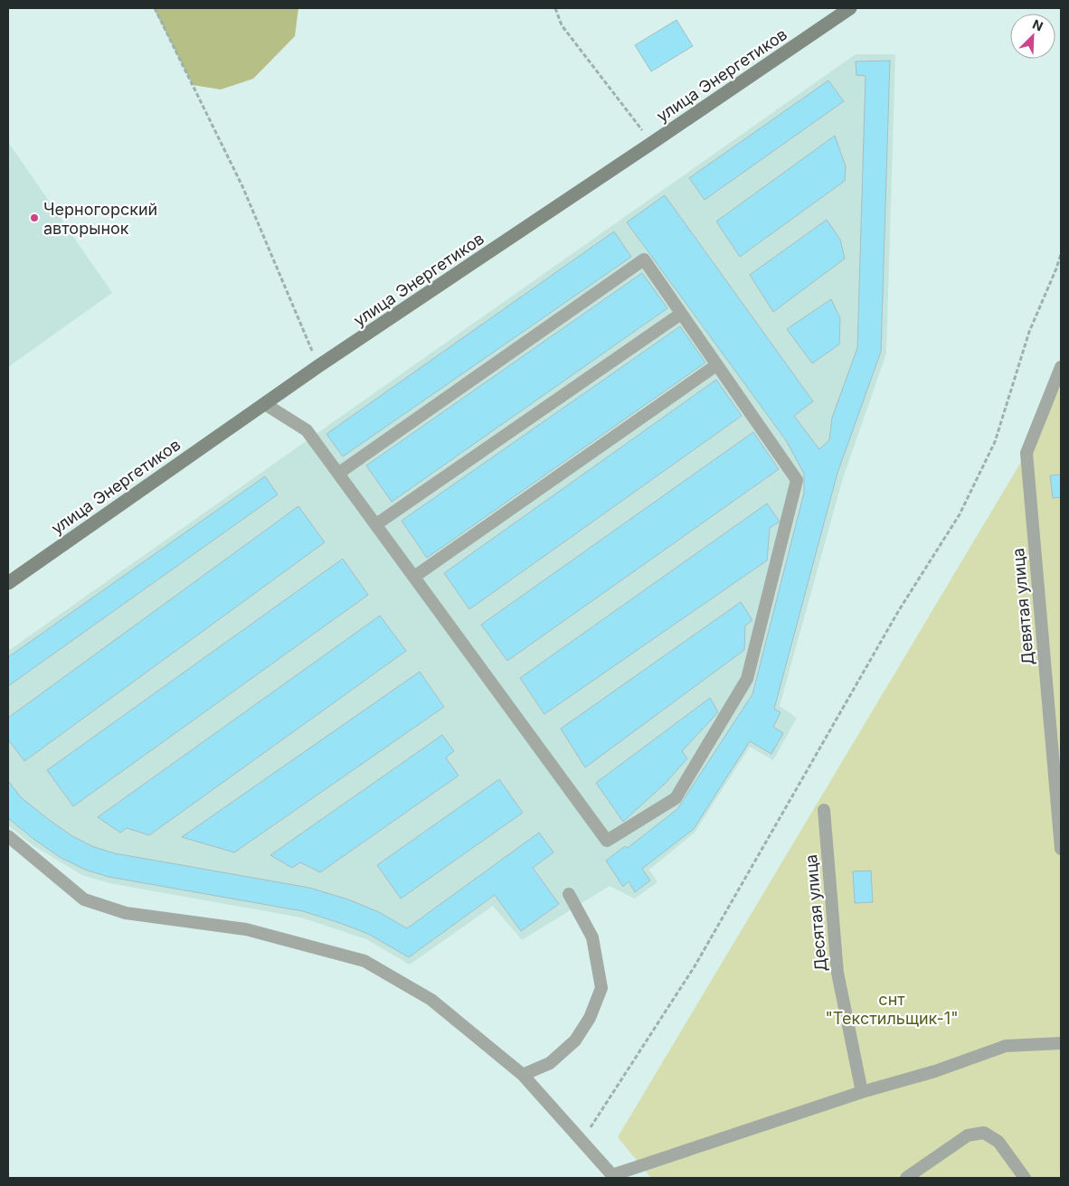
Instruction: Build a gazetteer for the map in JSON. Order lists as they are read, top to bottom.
{
  "streets": {
    "main road": ["улица Энергетиков"],
    "lane": ["Девятая улица", "Десятая улица"]
  },
  "parks": ["снт \"Текстильщик-1\""],
  "places": ["Черногорский авторынок"],
  "north": "top right"
}
